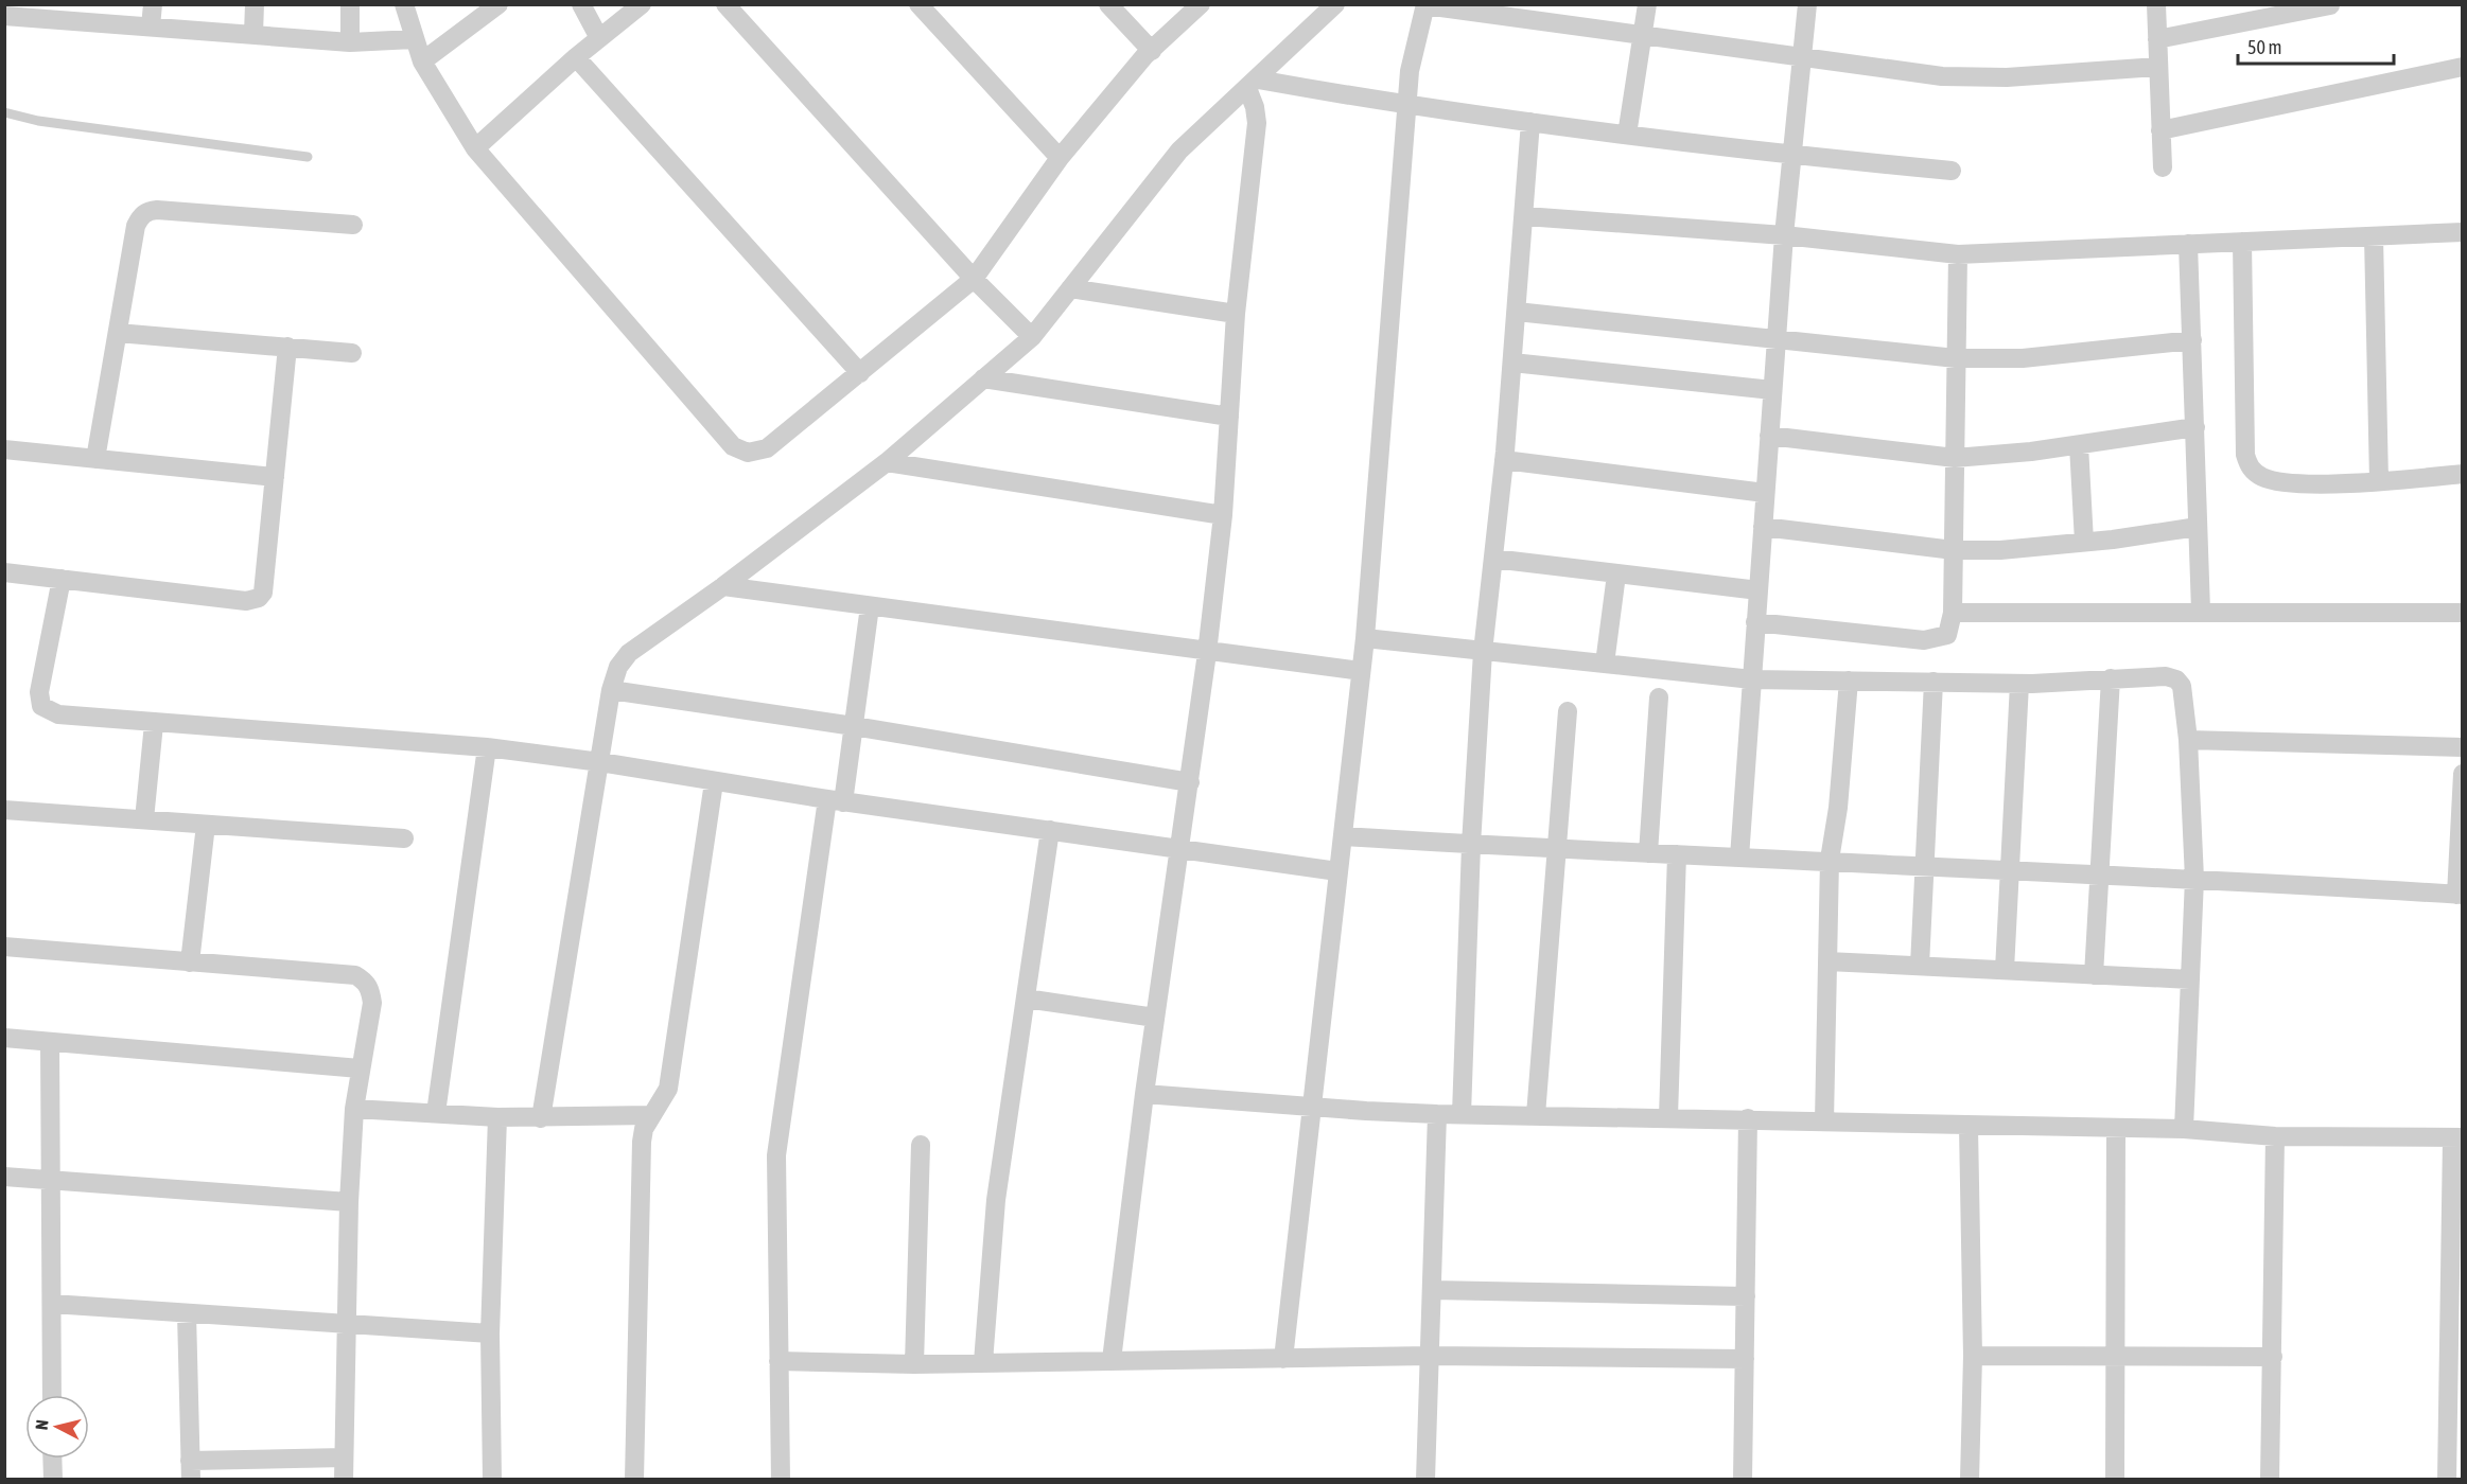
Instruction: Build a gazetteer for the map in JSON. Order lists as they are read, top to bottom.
{
  "scale_bar": "50 m",
  "north": "left"
}
